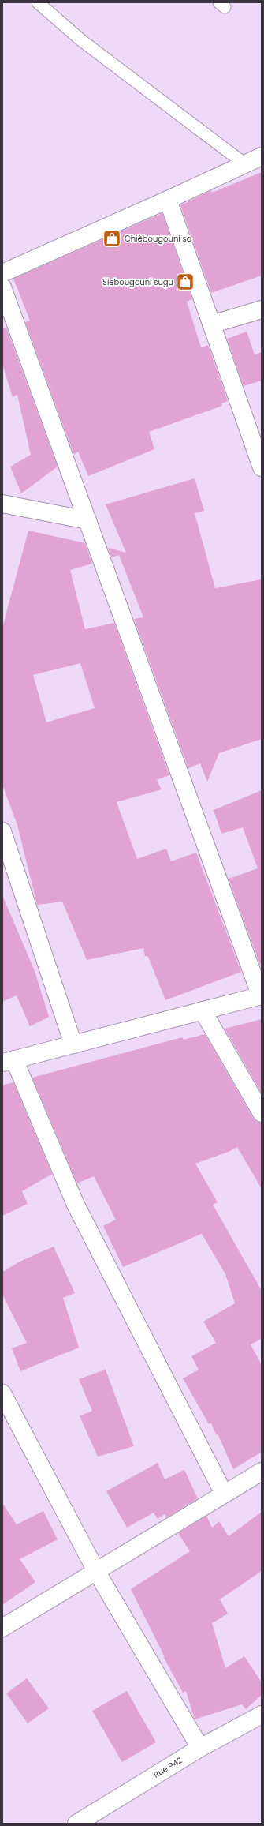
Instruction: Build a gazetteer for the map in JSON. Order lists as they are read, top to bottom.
{
  "streets": {
    "street": ["Rue 942"]
  },
  "places": {
    "shop": ["Chièbougouni so", "Siebougouni sugu"]
  }
}
